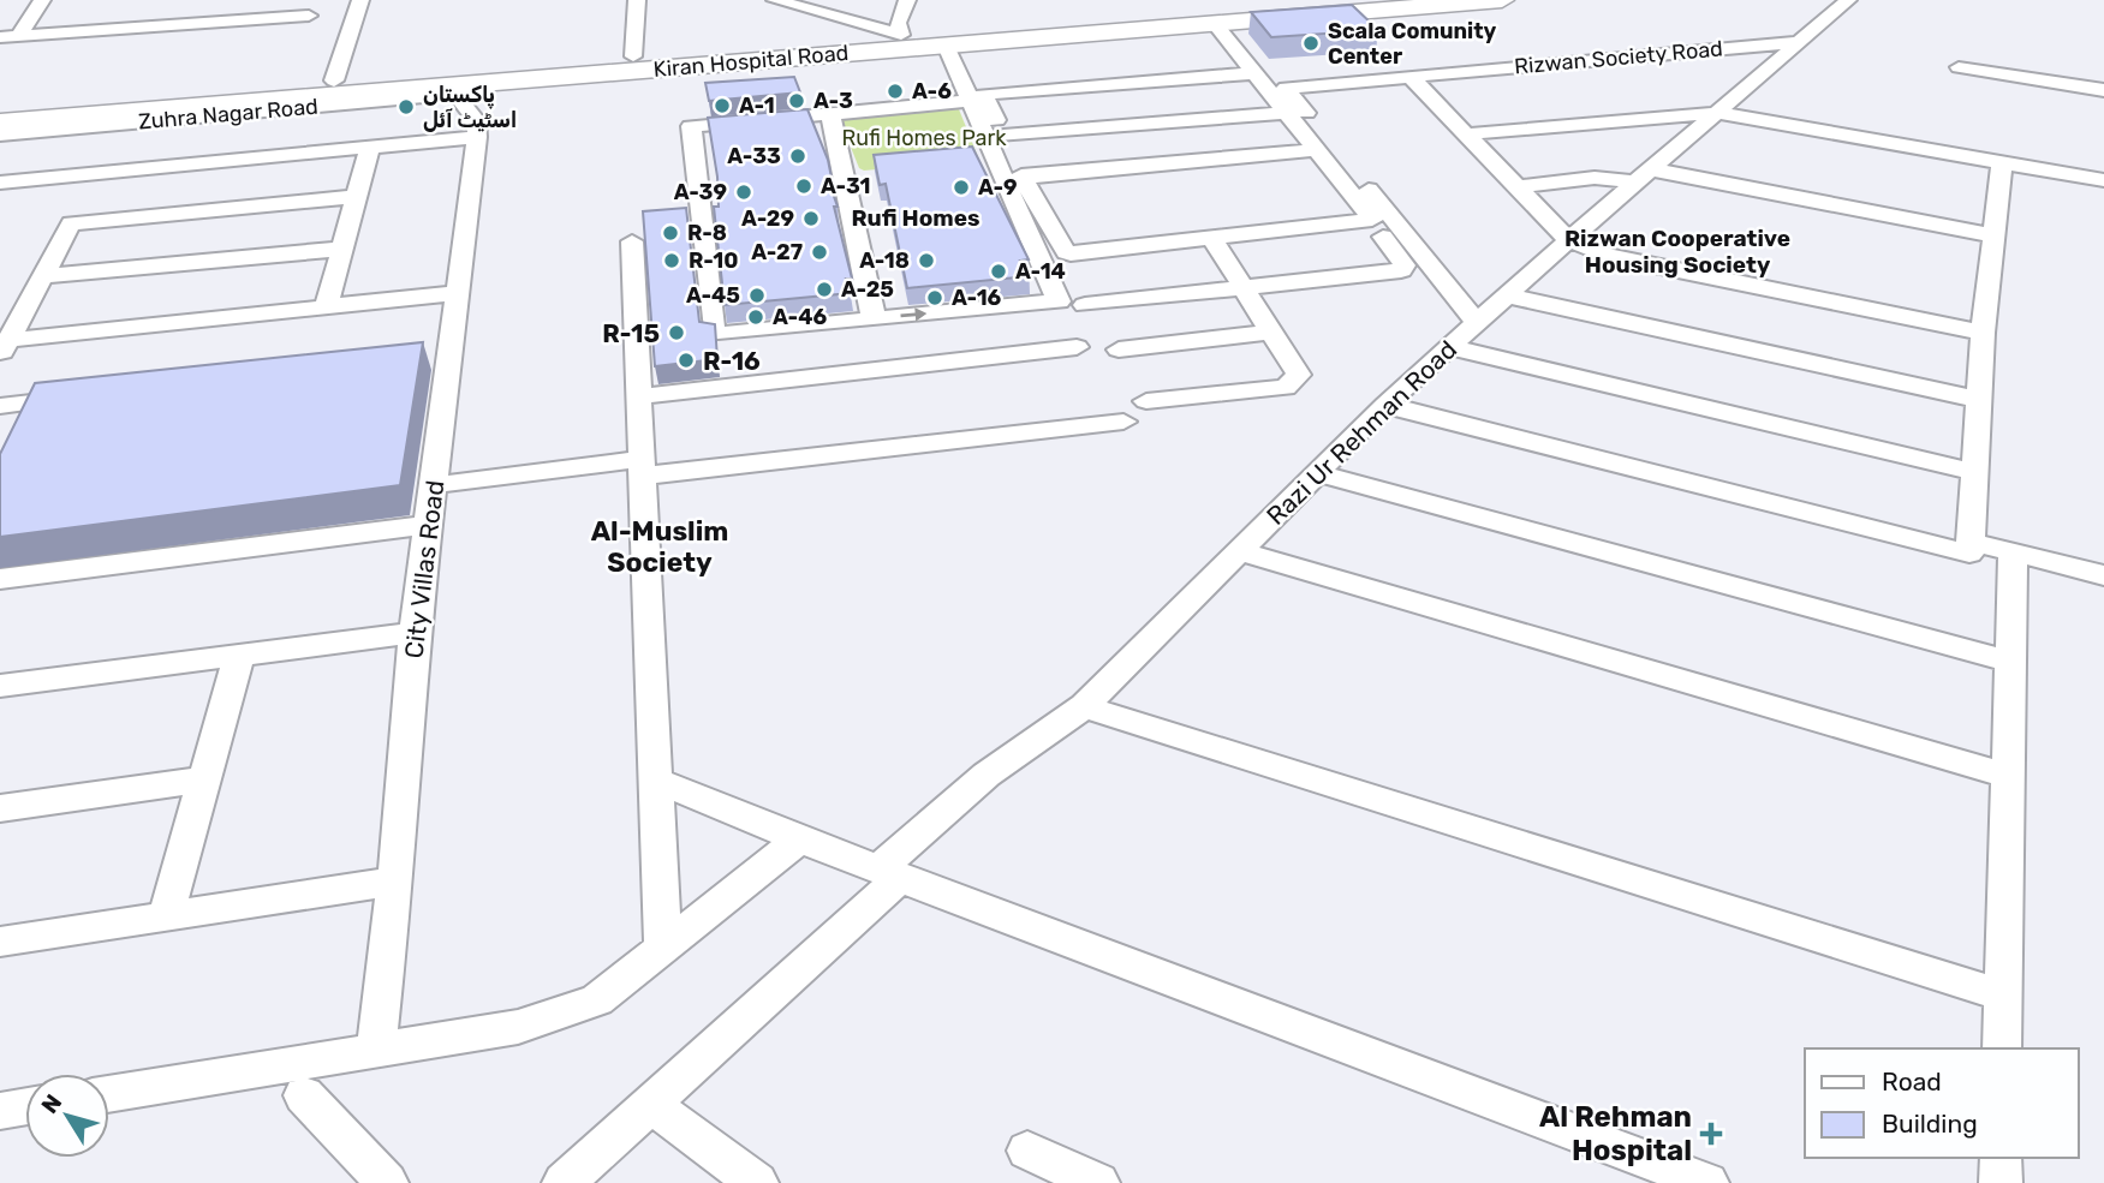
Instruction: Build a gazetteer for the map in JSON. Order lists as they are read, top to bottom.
{
  "streets": {
    "main road": ["Kiran Hospital Road"],
    "street": ["Rizwan Society Road", "Razi Ur Rehman Road", "City Villas Road"]
  },
  "crossings": [
    ["Rizwan Society Road", "Razi Ur Rehman Road"]
  ],
  "districts": ["Rufi Homes", "Rizwan Cooperative Housing Society", "Al-Muslim Society"],
  "parks": ["Rufi Homes Park"],
  "places": {
    "other": [
      "Scala Comunity Center",
      "A-6",
      "A-3",
      "A-1",
      "پاکستان اسٹیٹ آئل",
      "A-33",
      "A-31",
      "A-9",
      "A-39",
      "A-29",
      "R-8",
      "A-27",
      "R-10",
      "A-18",
      "A-14",
      "A-25",
      "A-45",
      "A-16",
      "A-46",
      "R-15",
      "R-16"
    ],
    "health": ["Al Rehman Hospital"]
  },
  "legend": ["Road", "Building"],
  "north": "top left"
}
